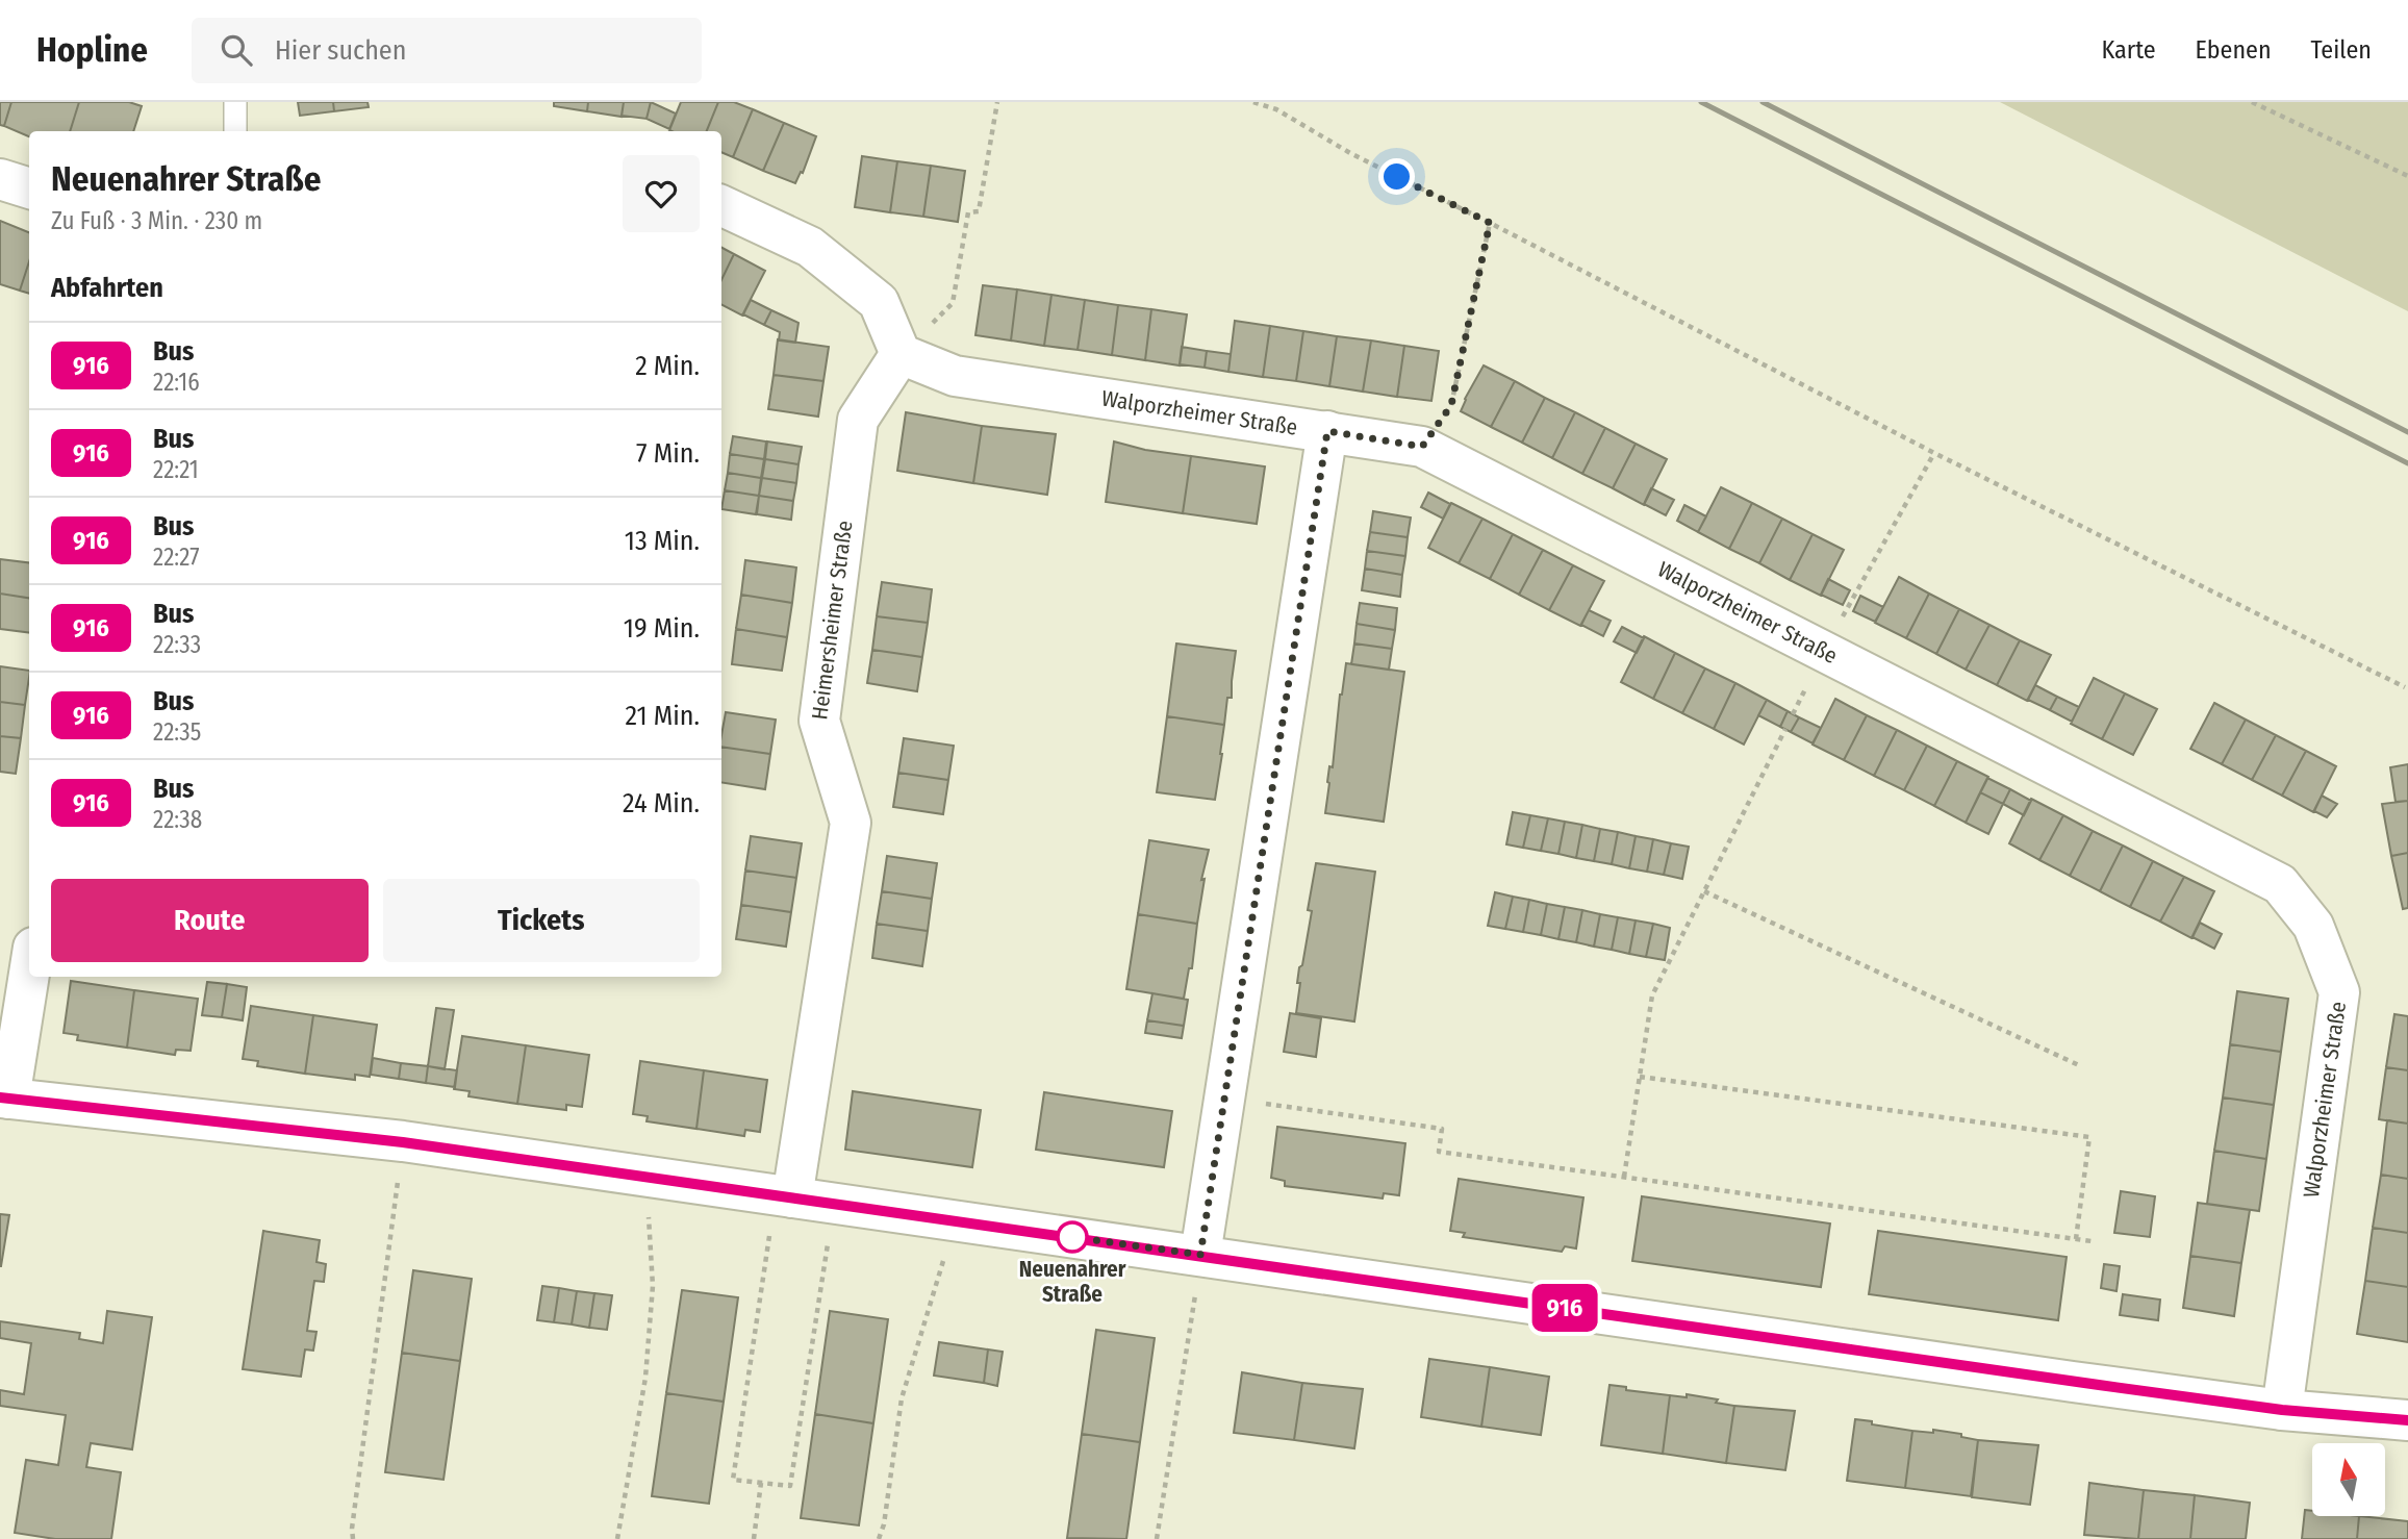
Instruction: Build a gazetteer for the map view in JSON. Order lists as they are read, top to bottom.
{
  "streets": {
    "street": ["Walporzheimer Straße", "Heimersheimer Straße"]
  },
  "crossings": [
    ["Walporzheimer Straße", "Heimersheimer Straße"]
  ],
  "places": ["Neuenahrer Straße"],
  "lines": ["bus line 916"],
  "north": "top",
  "page": {
    "header": "Hopline",
    "search": "Hier suchen",
    "nav": ["Karte", "Ebenen", "Teilen"],
    "on_map": "916",
    "heading": [
      ["Neuenahrer Straße", "Zu Fuß · 3 Min. · 230 m"],
      "Abfahrten"
    ],
    "list": [
      {
        "mark": "916",
        "name": "Bus",
        "note": "22:16",
        "value": "2 Min."
      },
      {
        "mark": "916",
        "name": "Bus",
        "note": "22:21",
        "value": "7 Min."
      },
      {
        "mark": "916",
        "name": "Bus",
        "note": "22:27",
        "value": "13 Min."
      },
      {
        "mark": "916",
        "name": "Bus",
        "note": "22:33",
        "value": "19 Min."
      },
      {
        "mark": "916",
        "name": "Bus",
        "note": "22:35",
        "value": "21 Min."
      },
      {
        "mark": "916",
        "name": "Bus",
        "note": "22:38",
        "value": "24 Min."
      }
    ],
    "buttons": ["Route", "Tickets"]
  }
}
